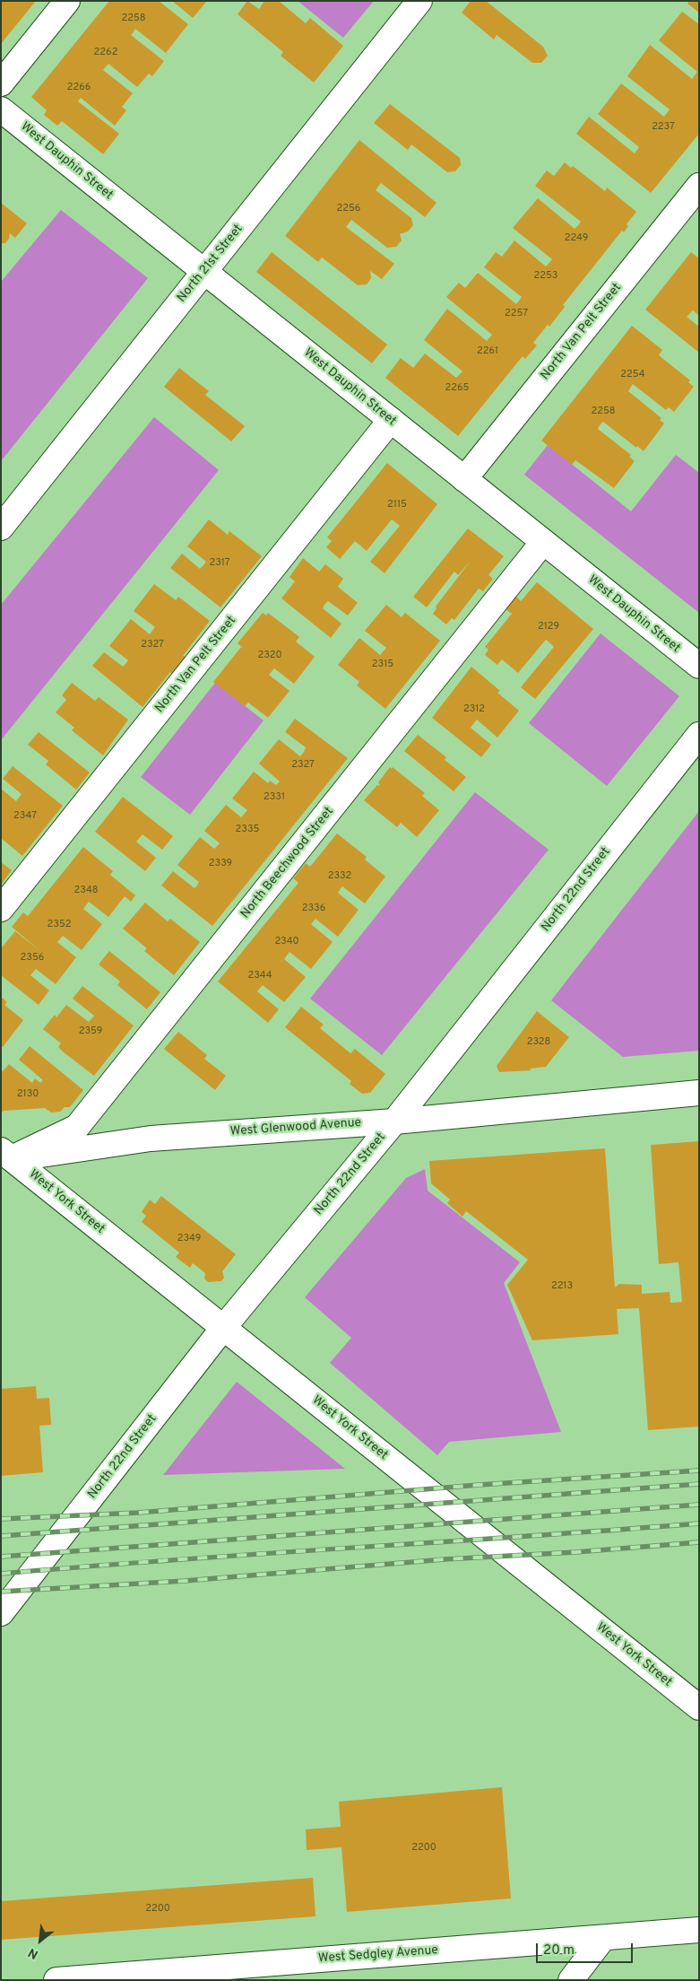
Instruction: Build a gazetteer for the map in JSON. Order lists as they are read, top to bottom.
{
  "streets": {
    "street": [
      "West Dauphin Street",
      "North 21st Street",
      "North Van Pelt Street",
      "North Beechwood Street",
      "North 22nd Street",
      "West Glenwood Avenue",
      "West York Street",
      "West Sedgley Avenue"
    ]
  },
  "crossings": [
    ["West Dauphin Street", "North 21st Street"],
    ["West Dauphin Street", "North Van Pelt Street"],
    ["West Dauphin Street", "North Beechwood Street"],
    ["North Beechwood Street", "West Glenwood Avenue"],
    ["North Beechwood Street", "West York Street"],
    ["North 22nd Street", "West Glenwood Avenue"],
    ["North 22nd Street", "West York Street"],
    ["West Glenwood Avenue", "West York Street"]
  ],
  "house_numbers": [
    "2258",
    "2262",
    "2266",
    "2237",
    "2256",
    "2249",
    "2253",
    "2257",
    "2261",
    "2254",
    "2265",
    "2258",
    "2115",
    "2317",
    "2129",
    "2327",
    "2320",
    "2315",
    "2312",
    "2327",
    "2331",
    "2347",
    "2335",
    "2339",
    "2332",
    "2348",
    "2336",
    "2352",
    "2340",
    "2356",
    "2344",
    "2359",
    "2328",
    "2130",
    "2349",
    "2213",
    "2200",
    "2200"
  ],
  "scale_bar": "20 m",
  "north": "bottom left"
}
